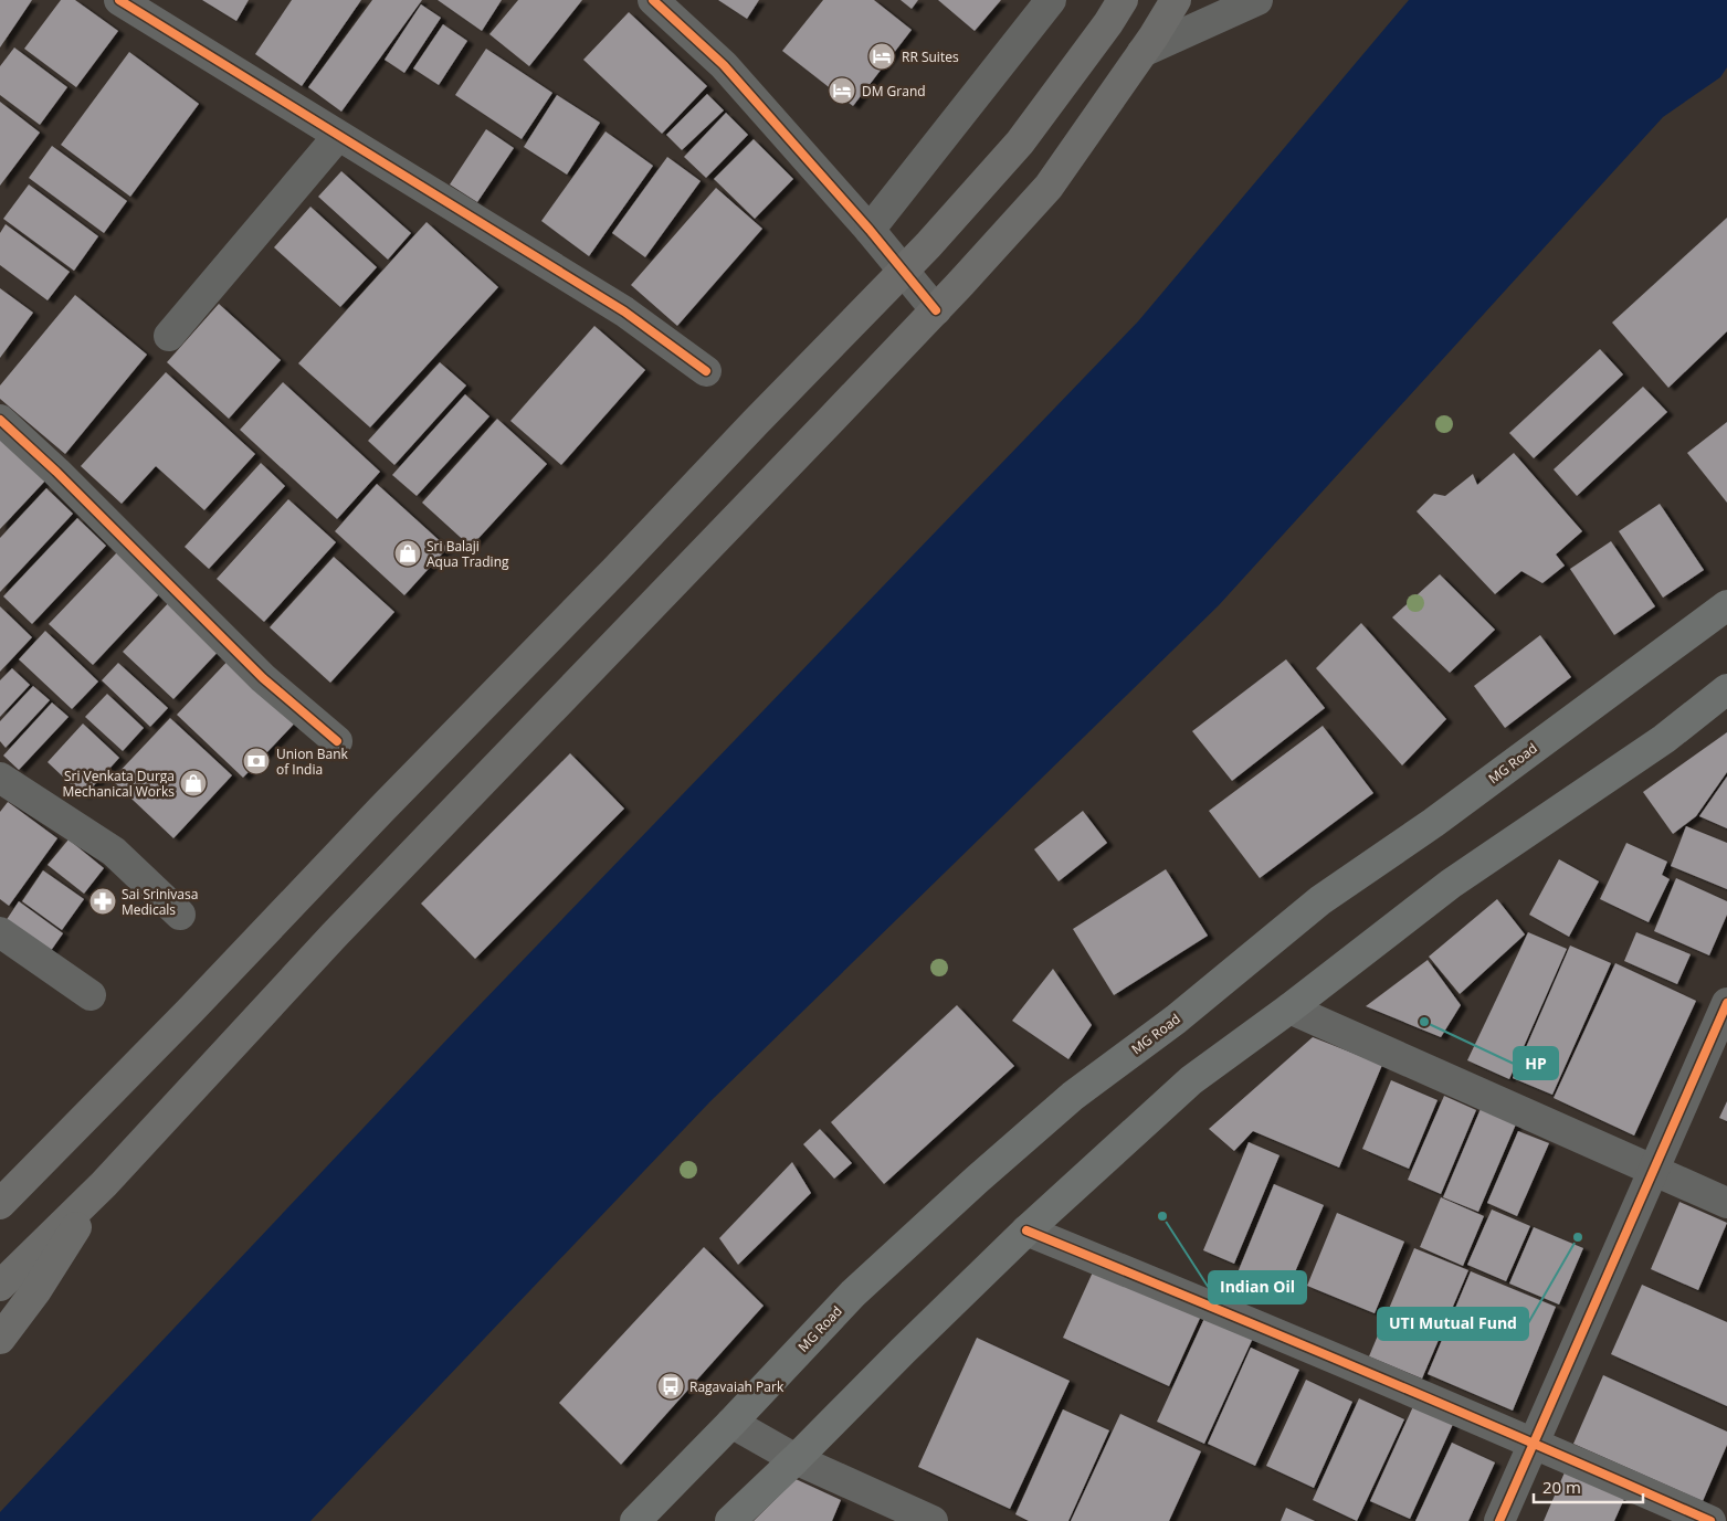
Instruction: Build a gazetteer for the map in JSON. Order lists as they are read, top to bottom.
{
  "streets": {
    "main road": ["MG Road"]
  },
  "places": {
    "hotel": ["RR Suites", "DM Grand"],
    "shop": ["Sri Balaji Aqua Trading", "Sri Venkata Durga Mechanical Works"],
    "bank": ["Union Bank of India"],
    "pharmacy": ["Sai Srinivasa Medicals"],
    "other": ["HP", "Indian Oil", "UTI Mutual Fund"],
    "bus stop": ["Ragavaiah Park"]
  },
  "scale_bar": "20 m"
}
